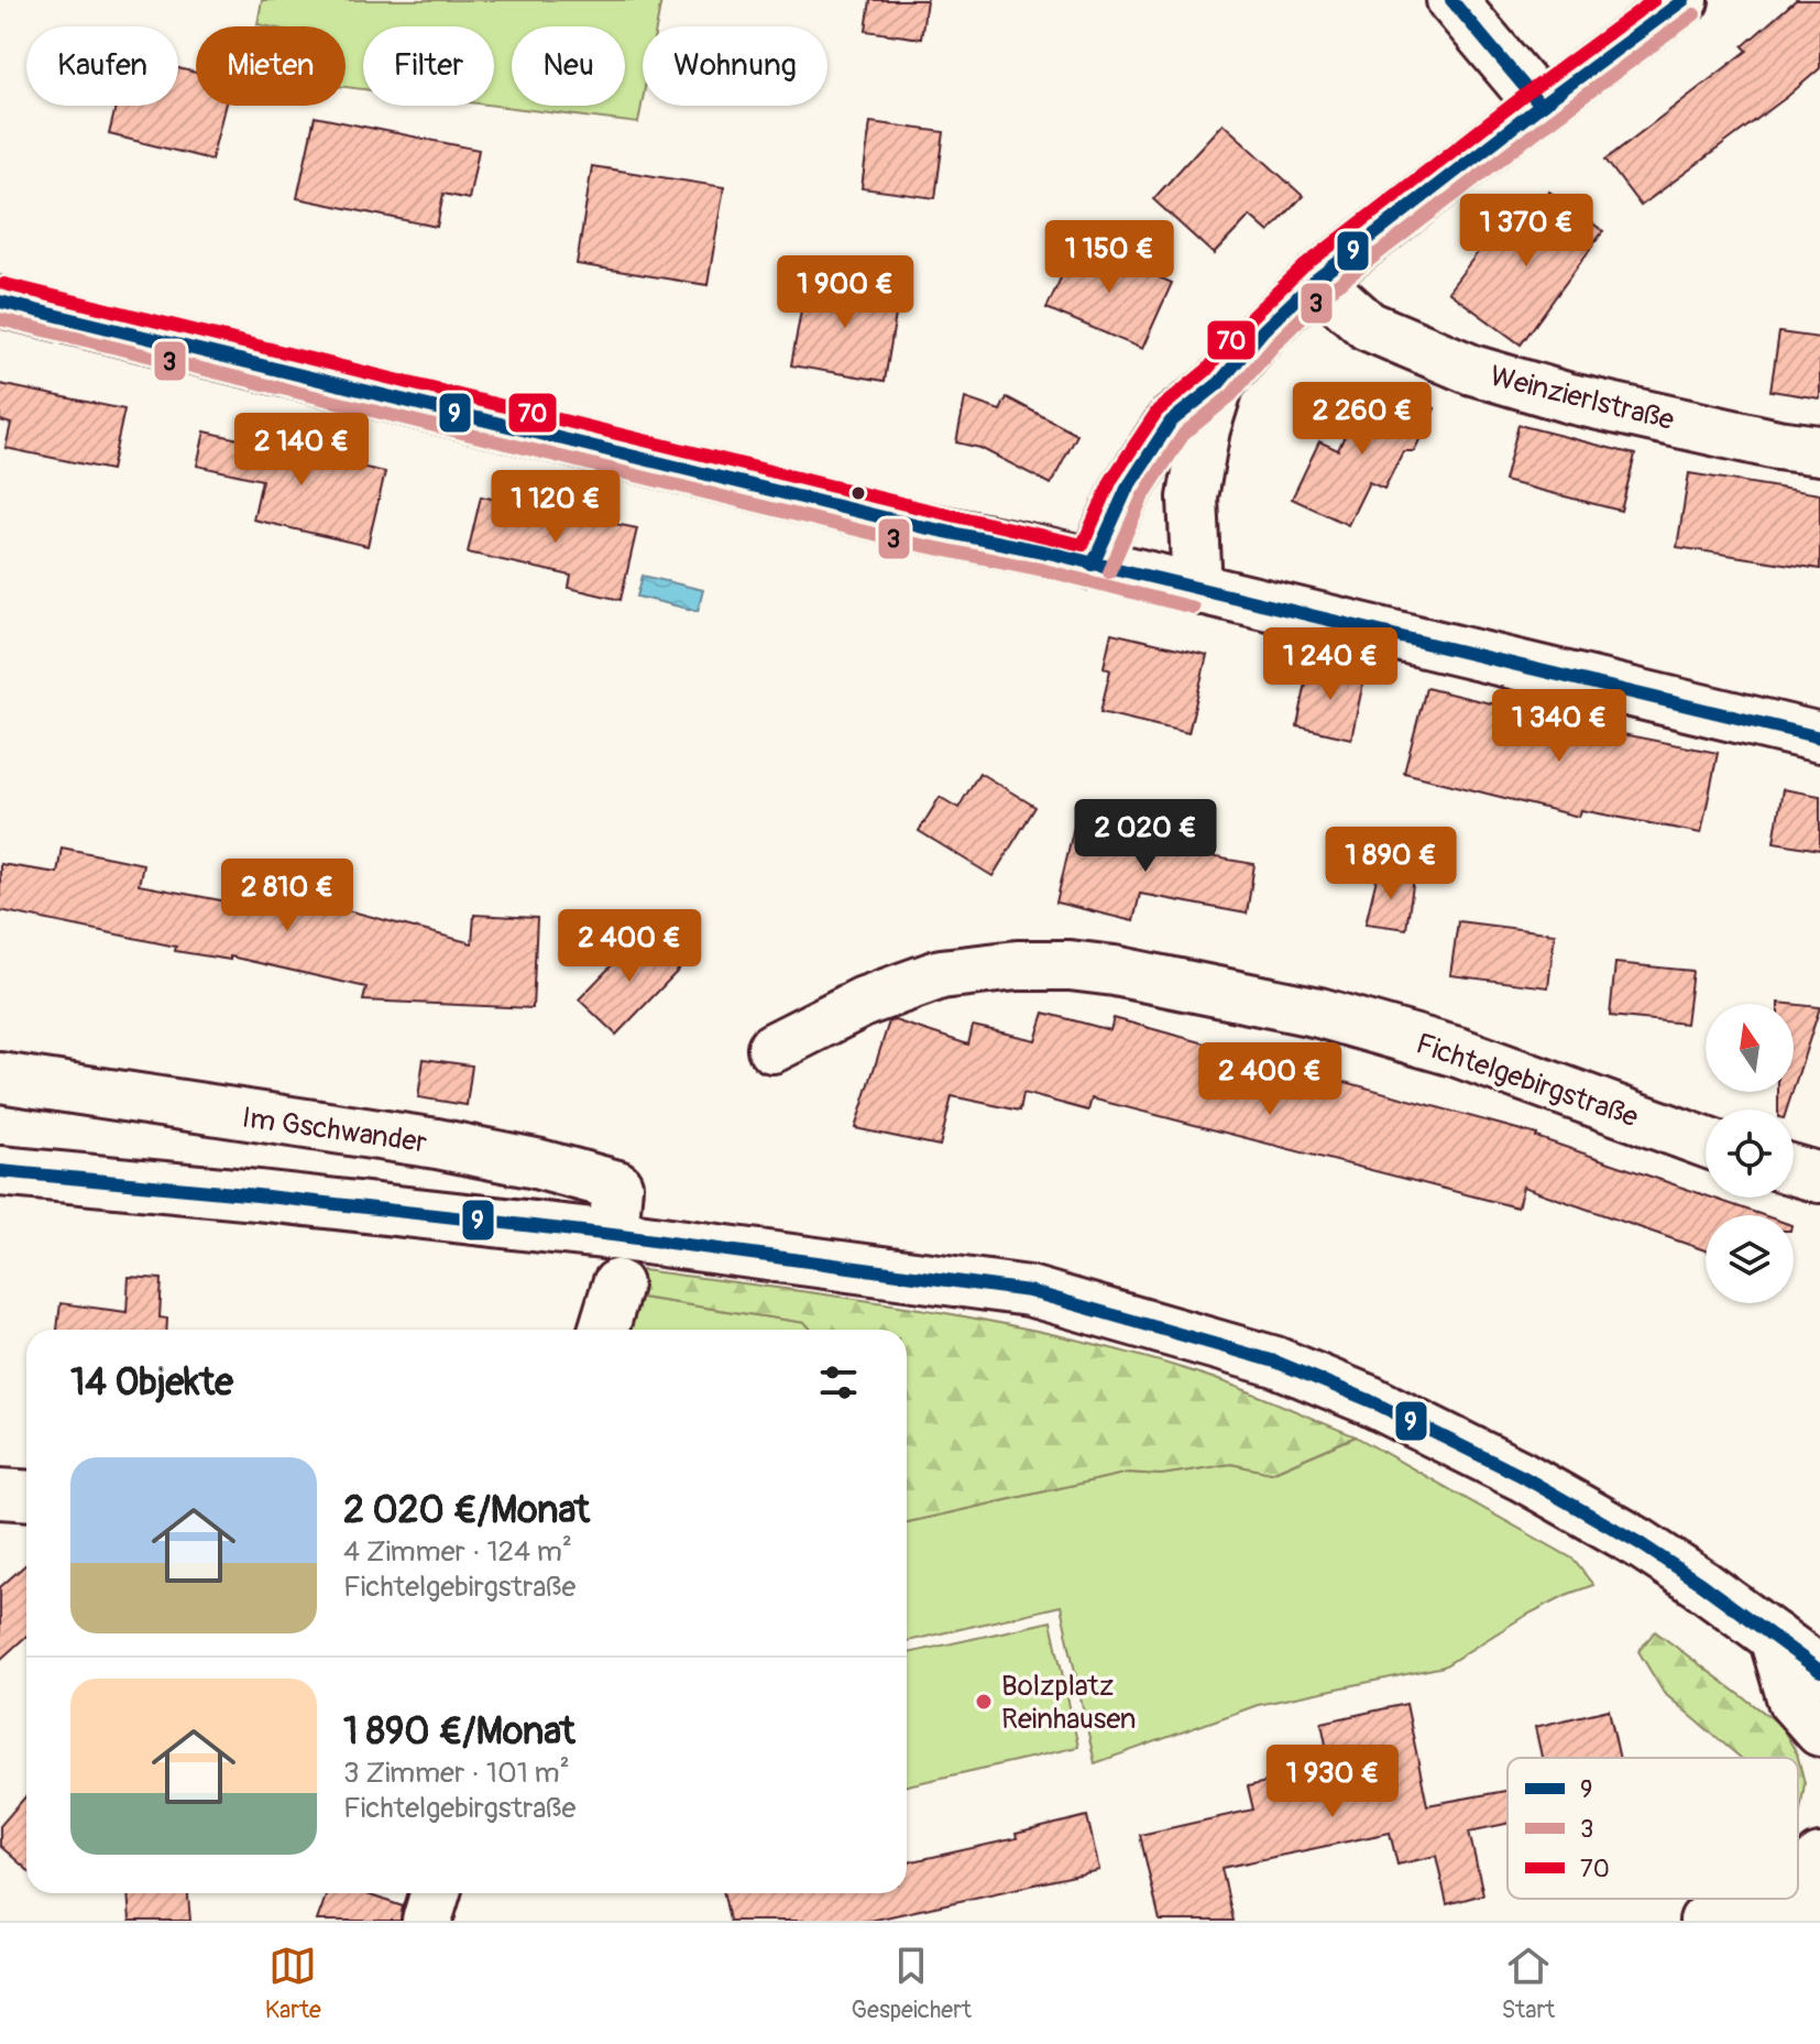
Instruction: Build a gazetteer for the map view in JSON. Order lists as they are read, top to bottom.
{
  "streets": {
    "street": ["Weinzierlstraße", "Fichtelgebirgstraße", "Im Gschwander"]
  },
  "places": ["Bolzplatz Reinhausen"],
  "lines": ["transit line 9", "transit line 70", "transit line 3"],
  "legend": ["9", "3", "70"],
  "north": "top",
  "page": {
    "chip": [
      "Kaufen",
      "Mieten",
      "Filter",
      "Neu",
      "Wohnung"
    ],
    "price": [
      "1 370 €",
      "1 150 €",
      "1 900 €",
      "2 260 €",
      "2 140 €",
      "1 120 €",
      "1 240 €",
      "1 340 €",
      "2 020 €",
      "1 890 €",
      "2 810 €",
      "2 400 €",
      "2 400 €",
      "1 930 €"
    ],
    "heading": "14 Objekte",
    "list": [
      {
        "name": "2 020 €/Monat",
        "note": "4 Zimmer · 124 m² · Fichtelgebirgstraße"
      },
      {
        "name": "1 890 €/Monat",
        "note": "3 Zimmer · 101 m² · Fichtelgebirgstraße"
      }
    ],
    "tabs": ["Karte", "Gespeichert", "Start"]
  }
}
